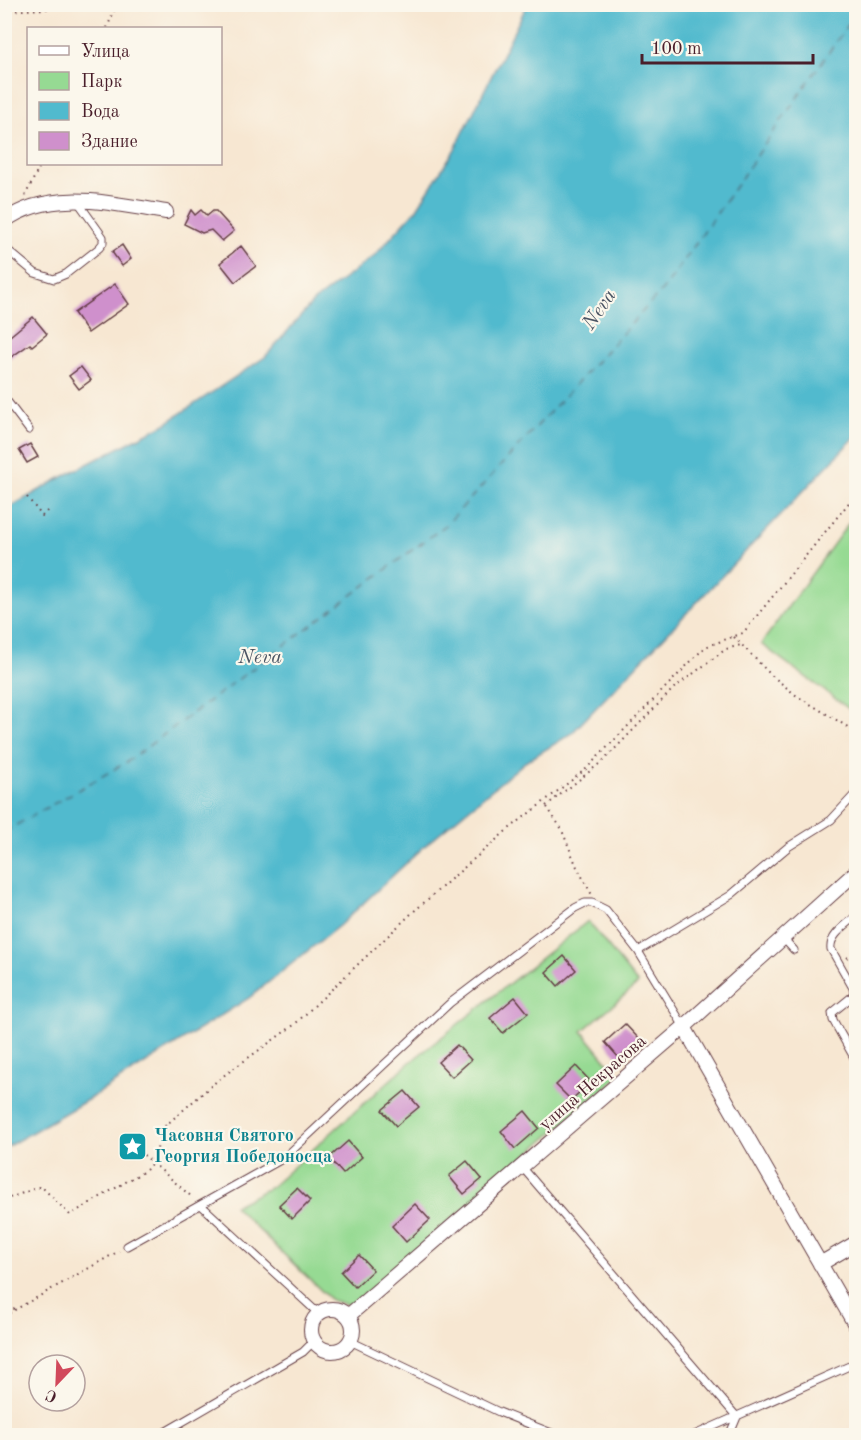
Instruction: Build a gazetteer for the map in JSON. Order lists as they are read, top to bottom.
{
  "streets": {
    "street": ["улица Некрасова"]
  },
  "water": ["Neva"],
  "places": {
    "place": ["Часовня Святого Георгия Победоносца"]
  },
  "legend": [
    "Улица",
    "Парк",
    "Вода",
    "Здание"
  ],
  "scale_bar": "100 m",
  "north": "bottom left"
}
